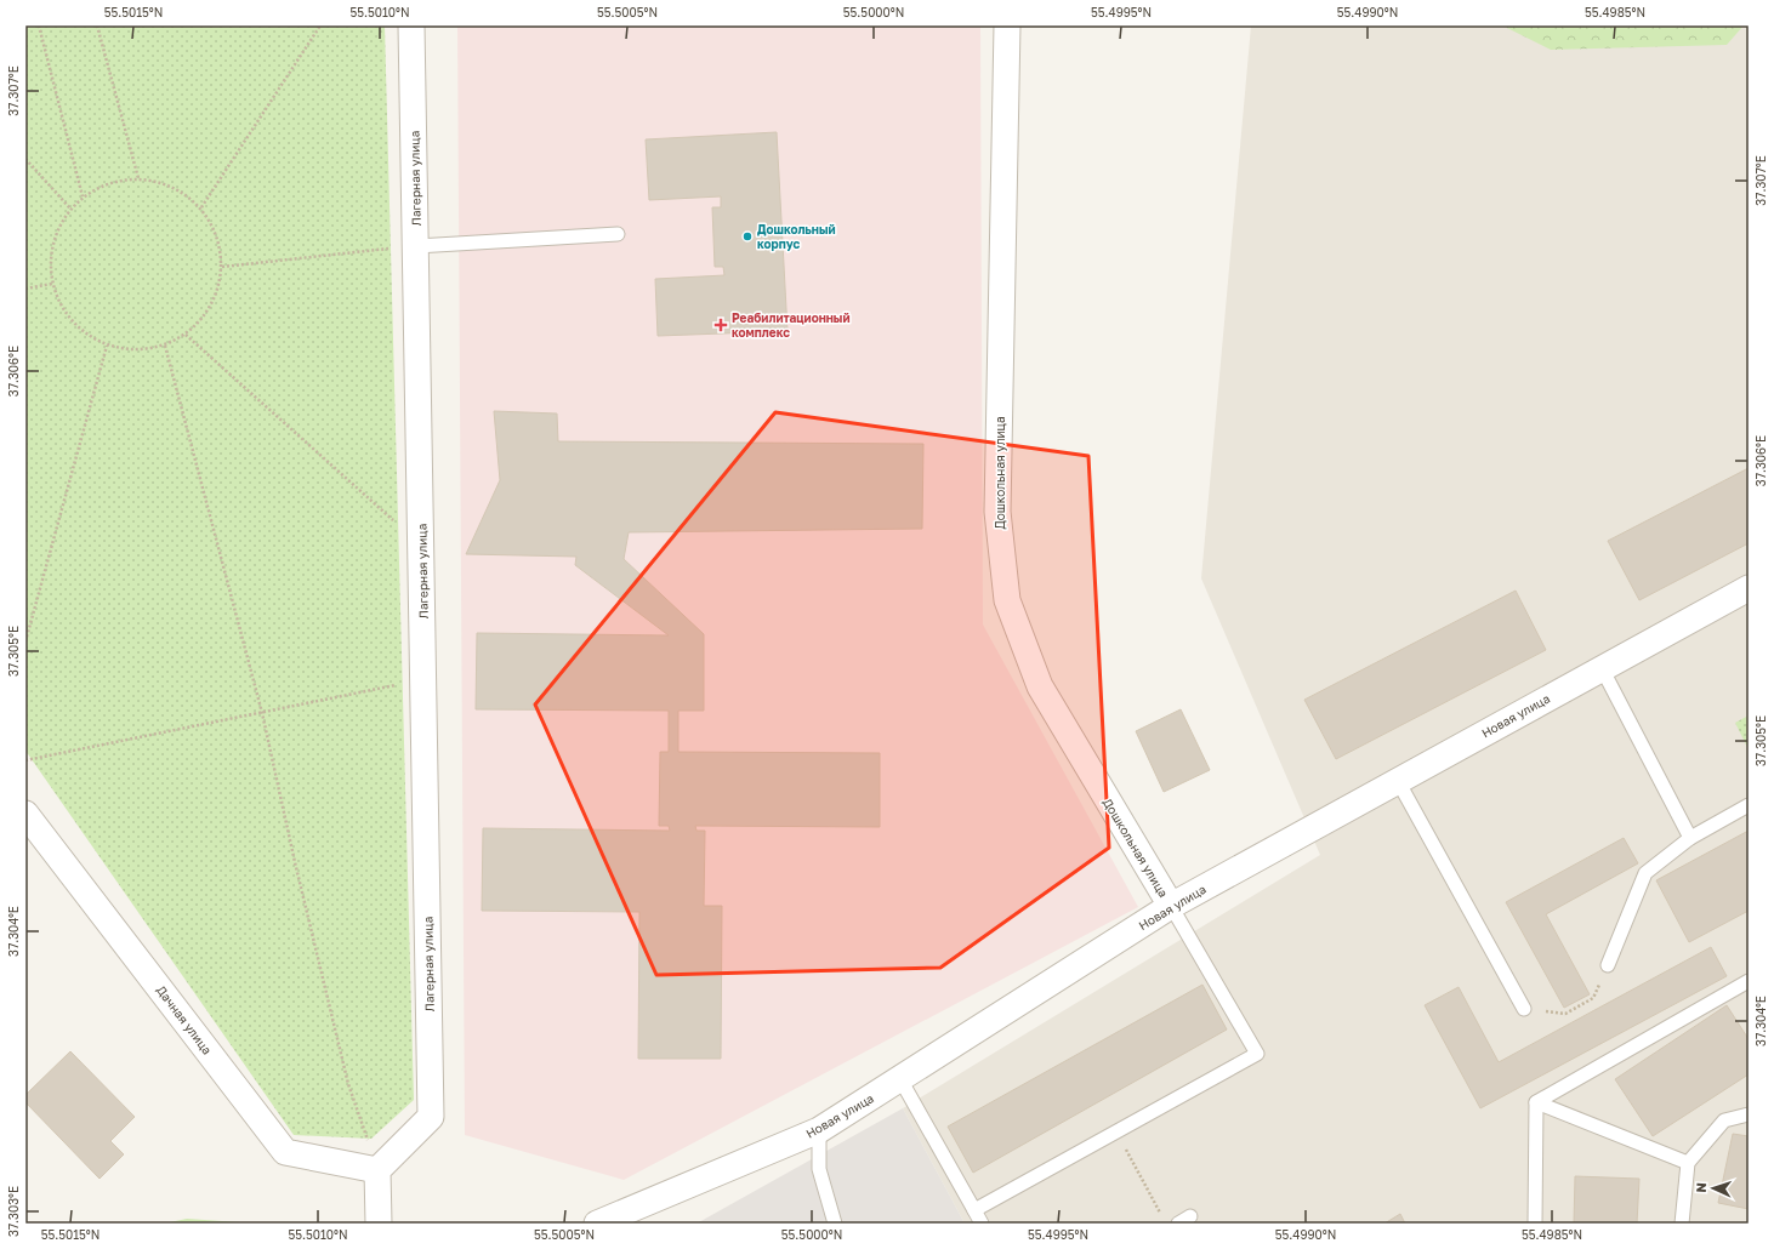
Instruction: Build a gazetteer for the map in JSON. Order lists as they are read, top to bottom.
{
  "streets": {
    "street": [
      "Лагерная улица",
      "Дошкольная улица",
      "Новая улица",
      "Дачная улица"
    ]
  },
  "crossings": [
    ["Лагерная улица", "Дачная улица"],
    ["Дошкольная улица", "Новая улица"]
  ],
  "places": {
    "other": ["Дошкольный корпус"],
    "health": ["Реабилитационный комплекс"]
  },
  "north": "left",
  "coordinates": [
    "55.5015°N",
    "55.5010°N",
    "55.5005°N",
    "55.5000°N",
    "55.4995°N",
    "55.4990°N",
    "55.4985°N",
    "37.307°E",
    "37.306°E",
    "37.305°E",
    "37.304°E",
    "37.303°E"
  ]
}
